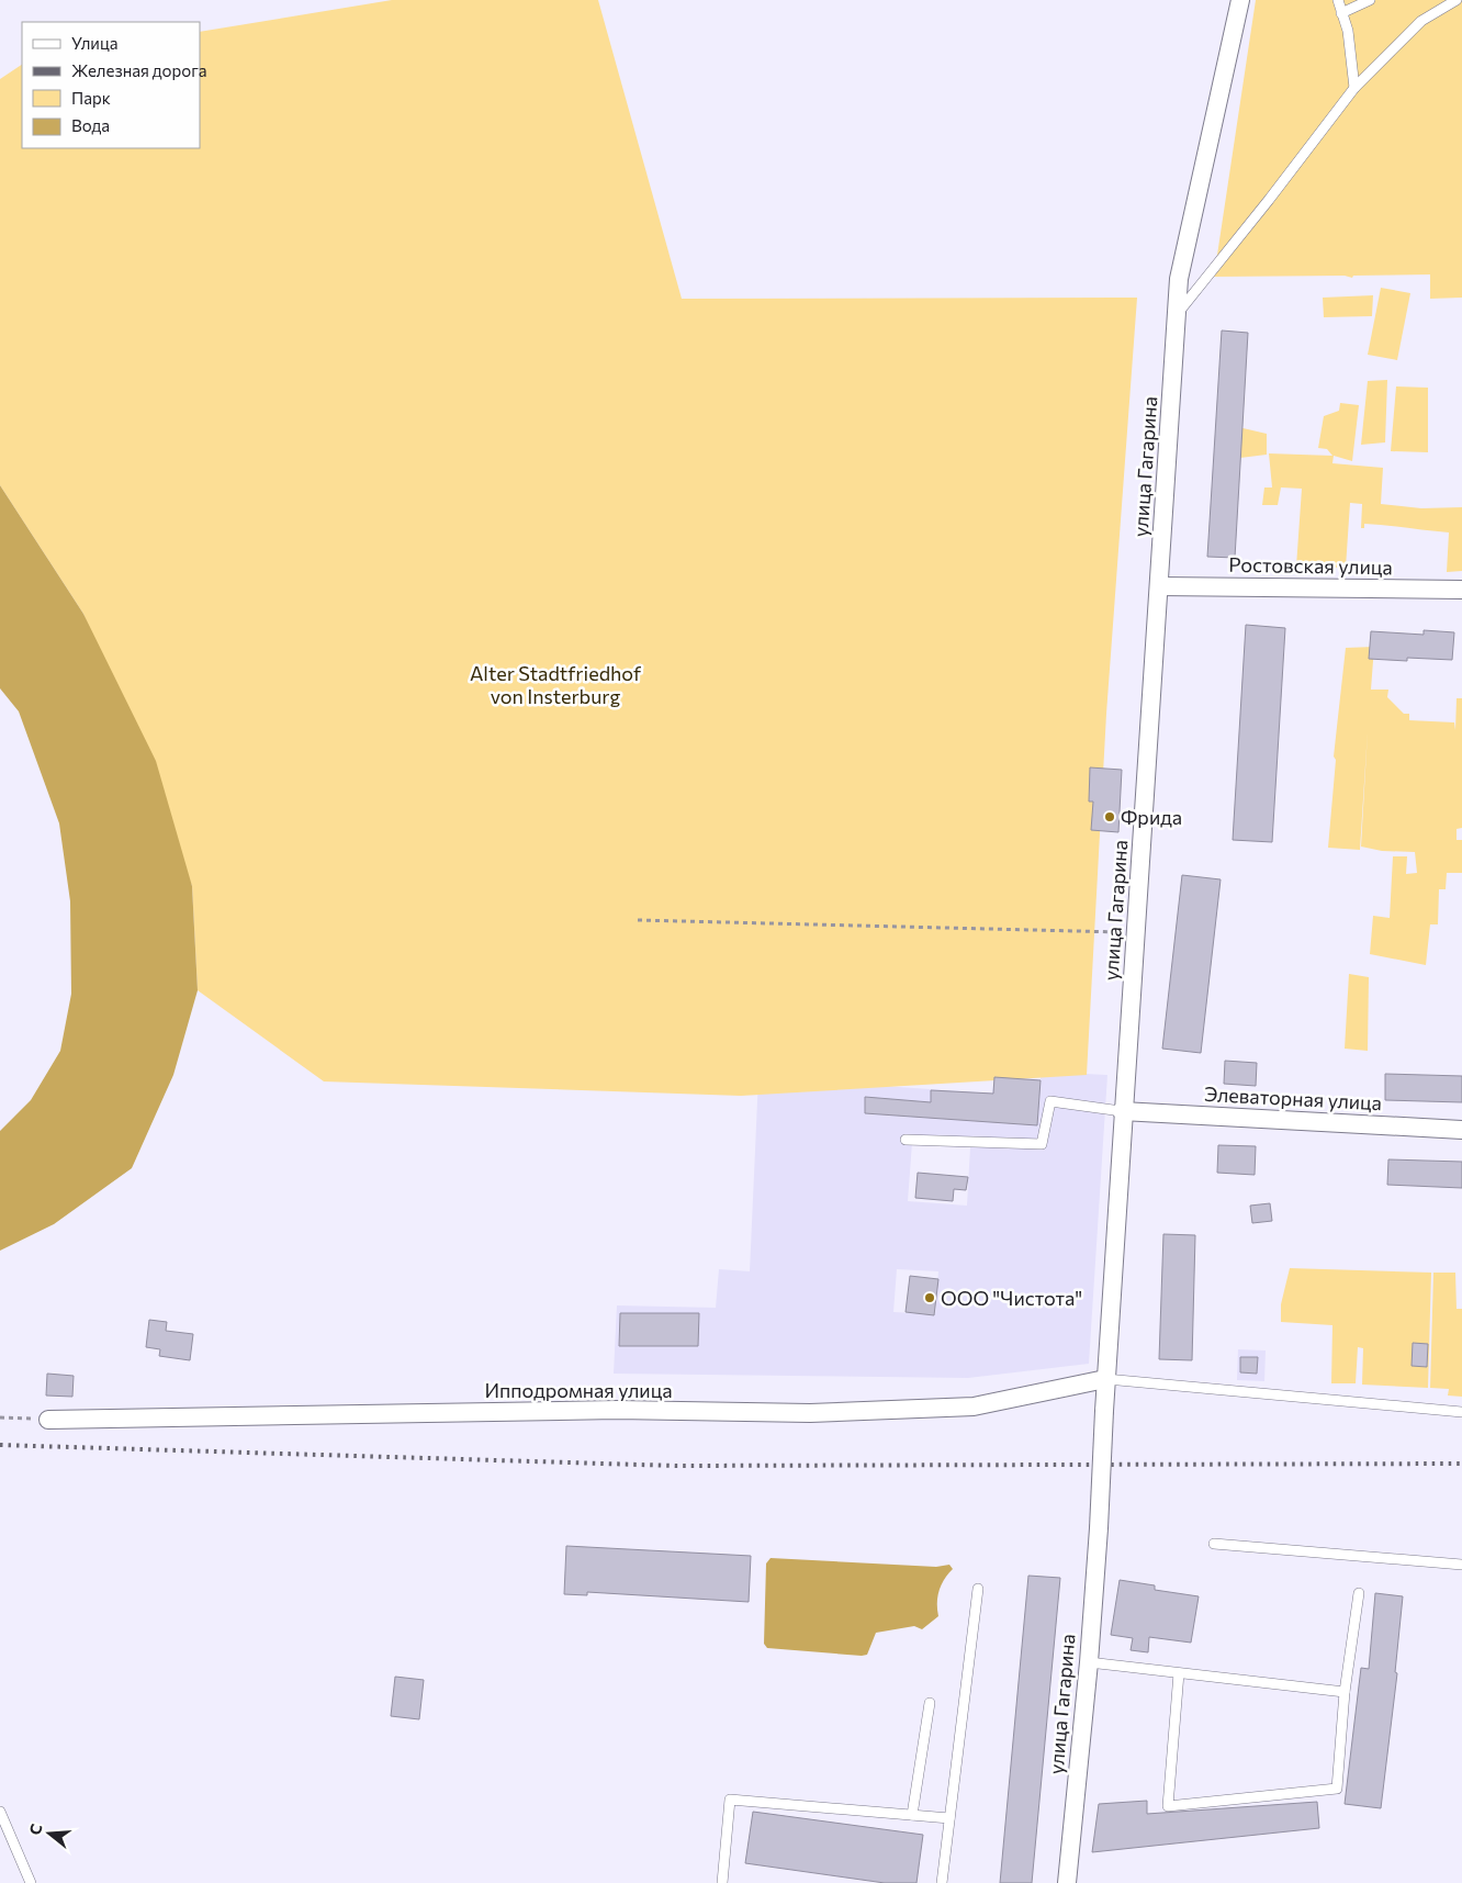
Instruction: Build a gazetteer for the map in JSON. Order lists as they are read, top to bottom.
{
  "streets": {
    "street": [
      "улица Гагарина",
      "Ростовская улица",
      "Элеваторная улица",
      "Ипподромная улица"
    ]
  },
  "crossings": [
    ["улица Гагарина", "Ростовская улица"],
    ["улица Гагарина", "Элеваторная улица"],
    ["улица Гагарина", "Ипподромная улица"]
  ],
  "parks": ["Alter Stadtfriedhof von Insterburg"],
  "places": ["Фрида", "ООО \"Чистота\""],
  "legend": [
    "Улица",
    "Железная дорога",
    "Парк",
    "Вода"
  ],
  "north": "left"
}
